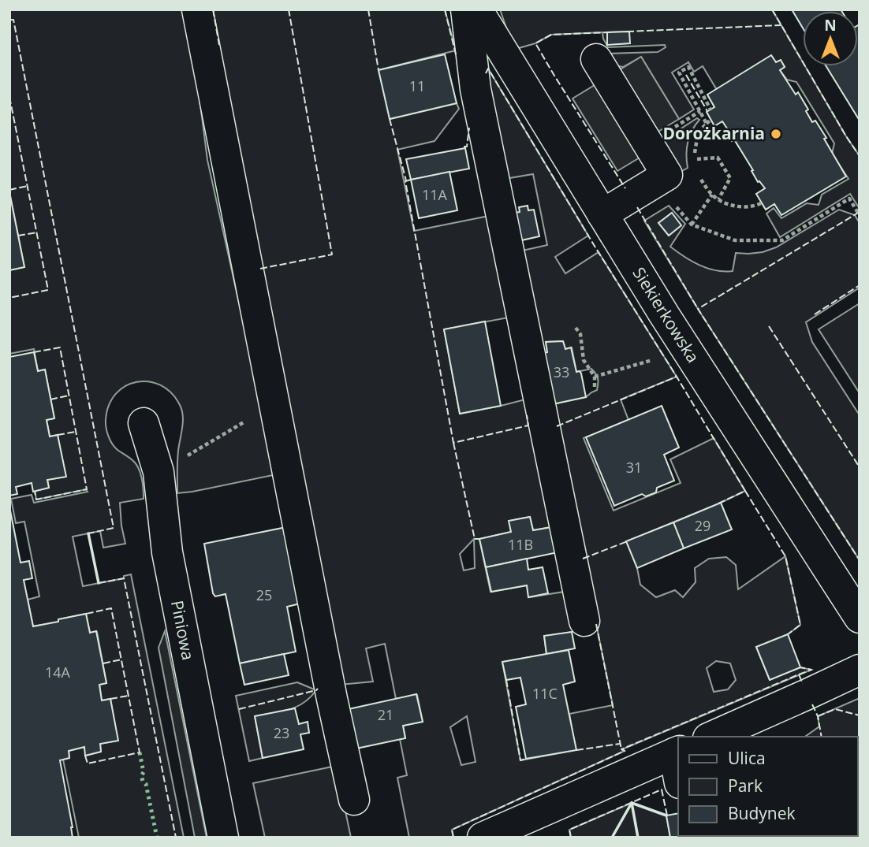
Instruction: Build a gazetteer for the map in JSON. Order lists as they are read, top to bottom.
{
  "streets": {
    "street": ["Siekierkowska", "Piniowa"]
  },
  "places": ["Dorożkarnia"],
  "house_numbers": [
    "11",
    "11A",
    "33",
    "31",
    "29",
    "11B",
    "25",
    "14A",
    "11C",
    "21",
    "23"
  ],
  "legend": ["Ulica", "Park", "Budynek"],
  "north": "top"
}
